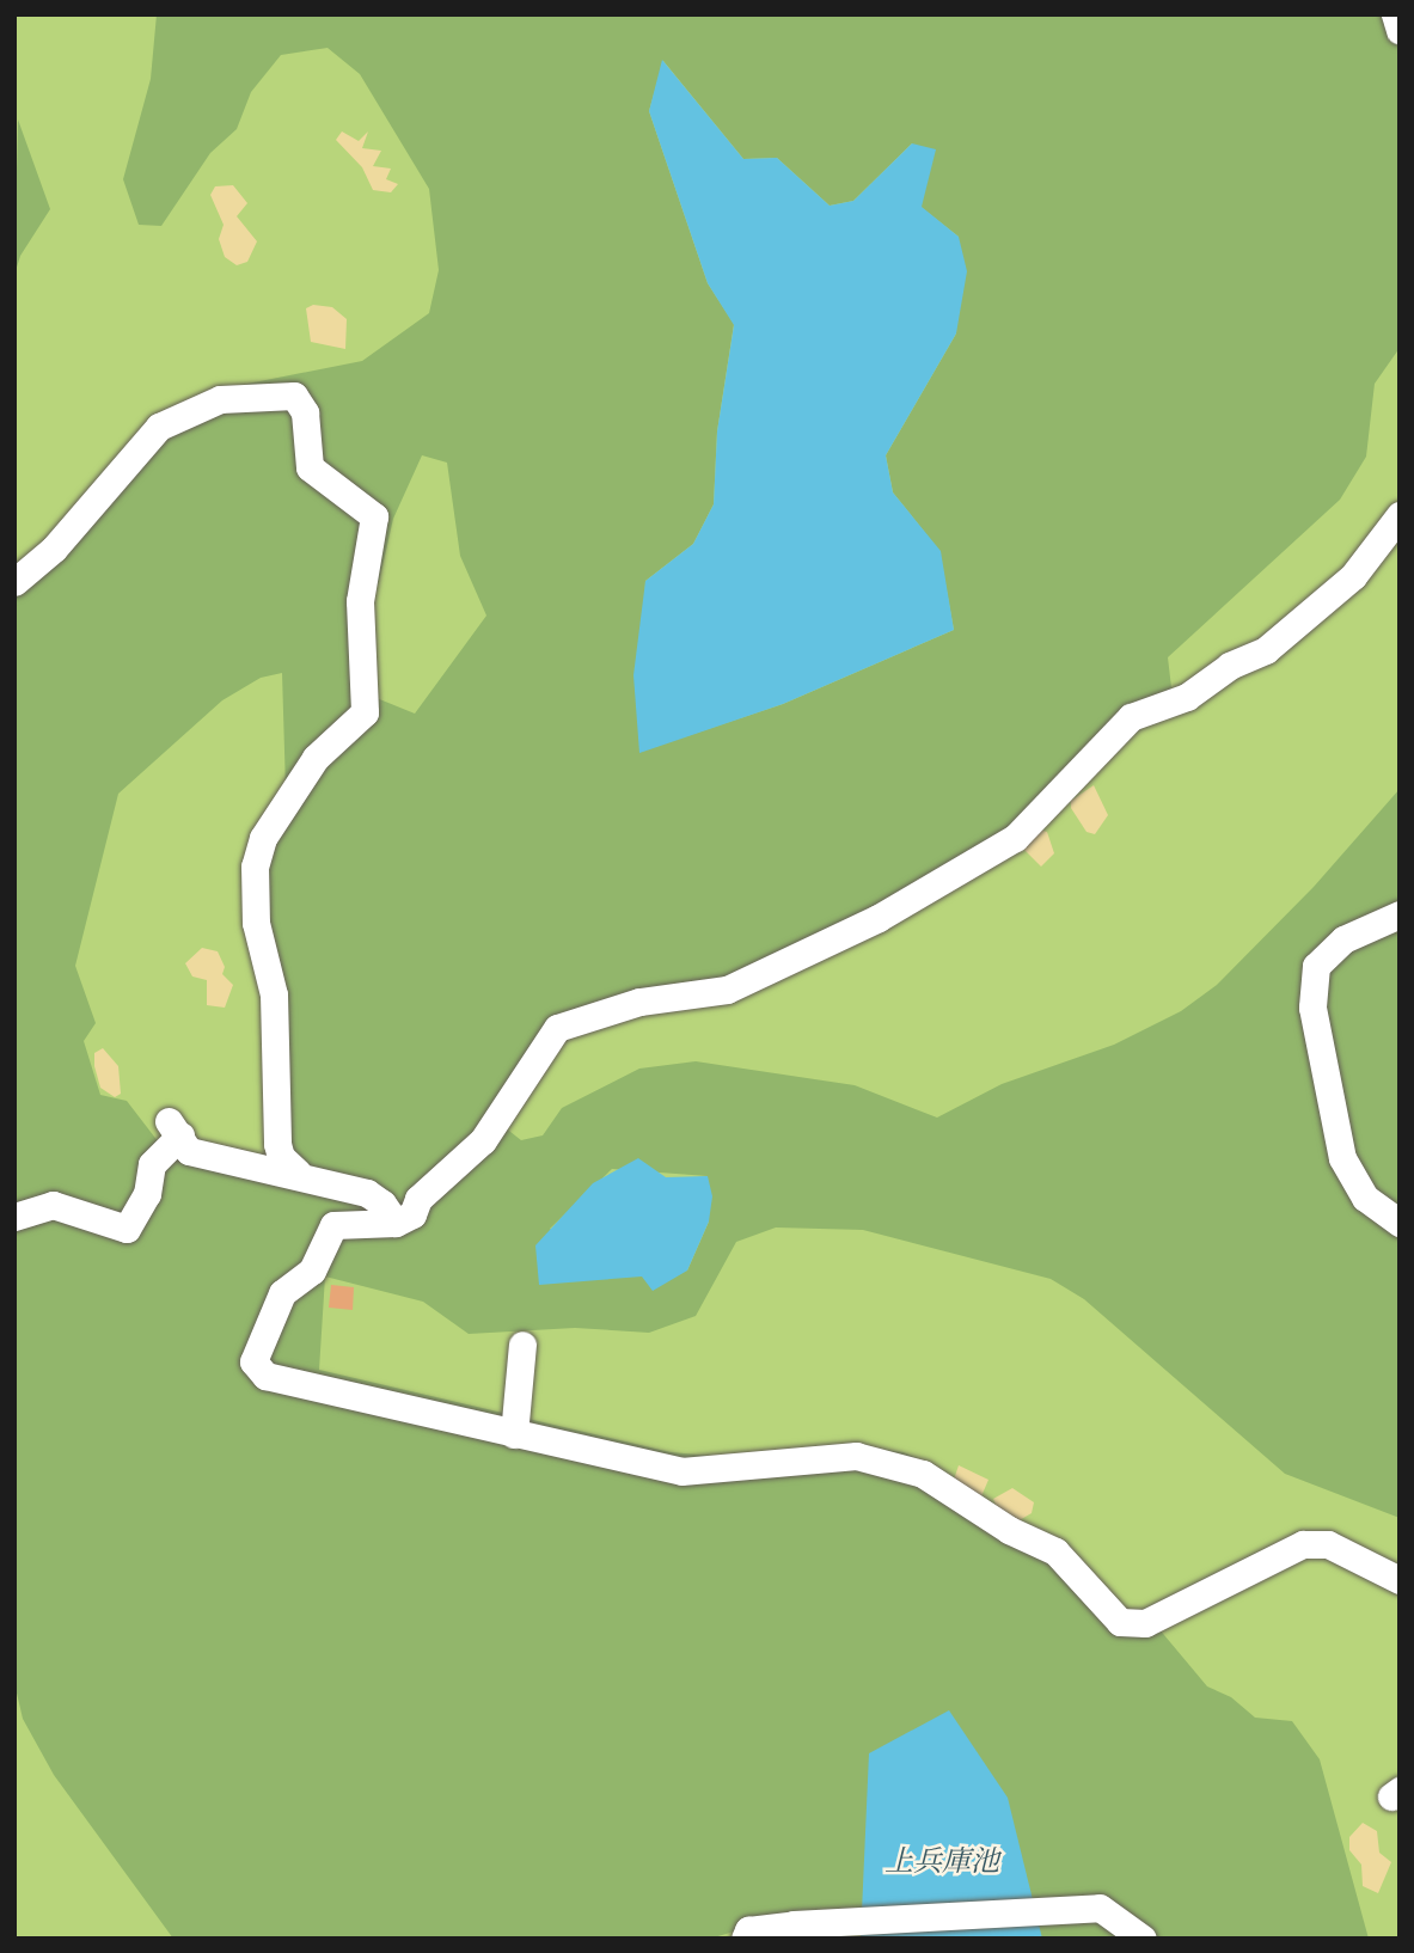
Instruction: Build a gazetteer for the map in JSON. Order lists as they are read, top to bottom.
{
  "water": ["上兵庫池"]
}
